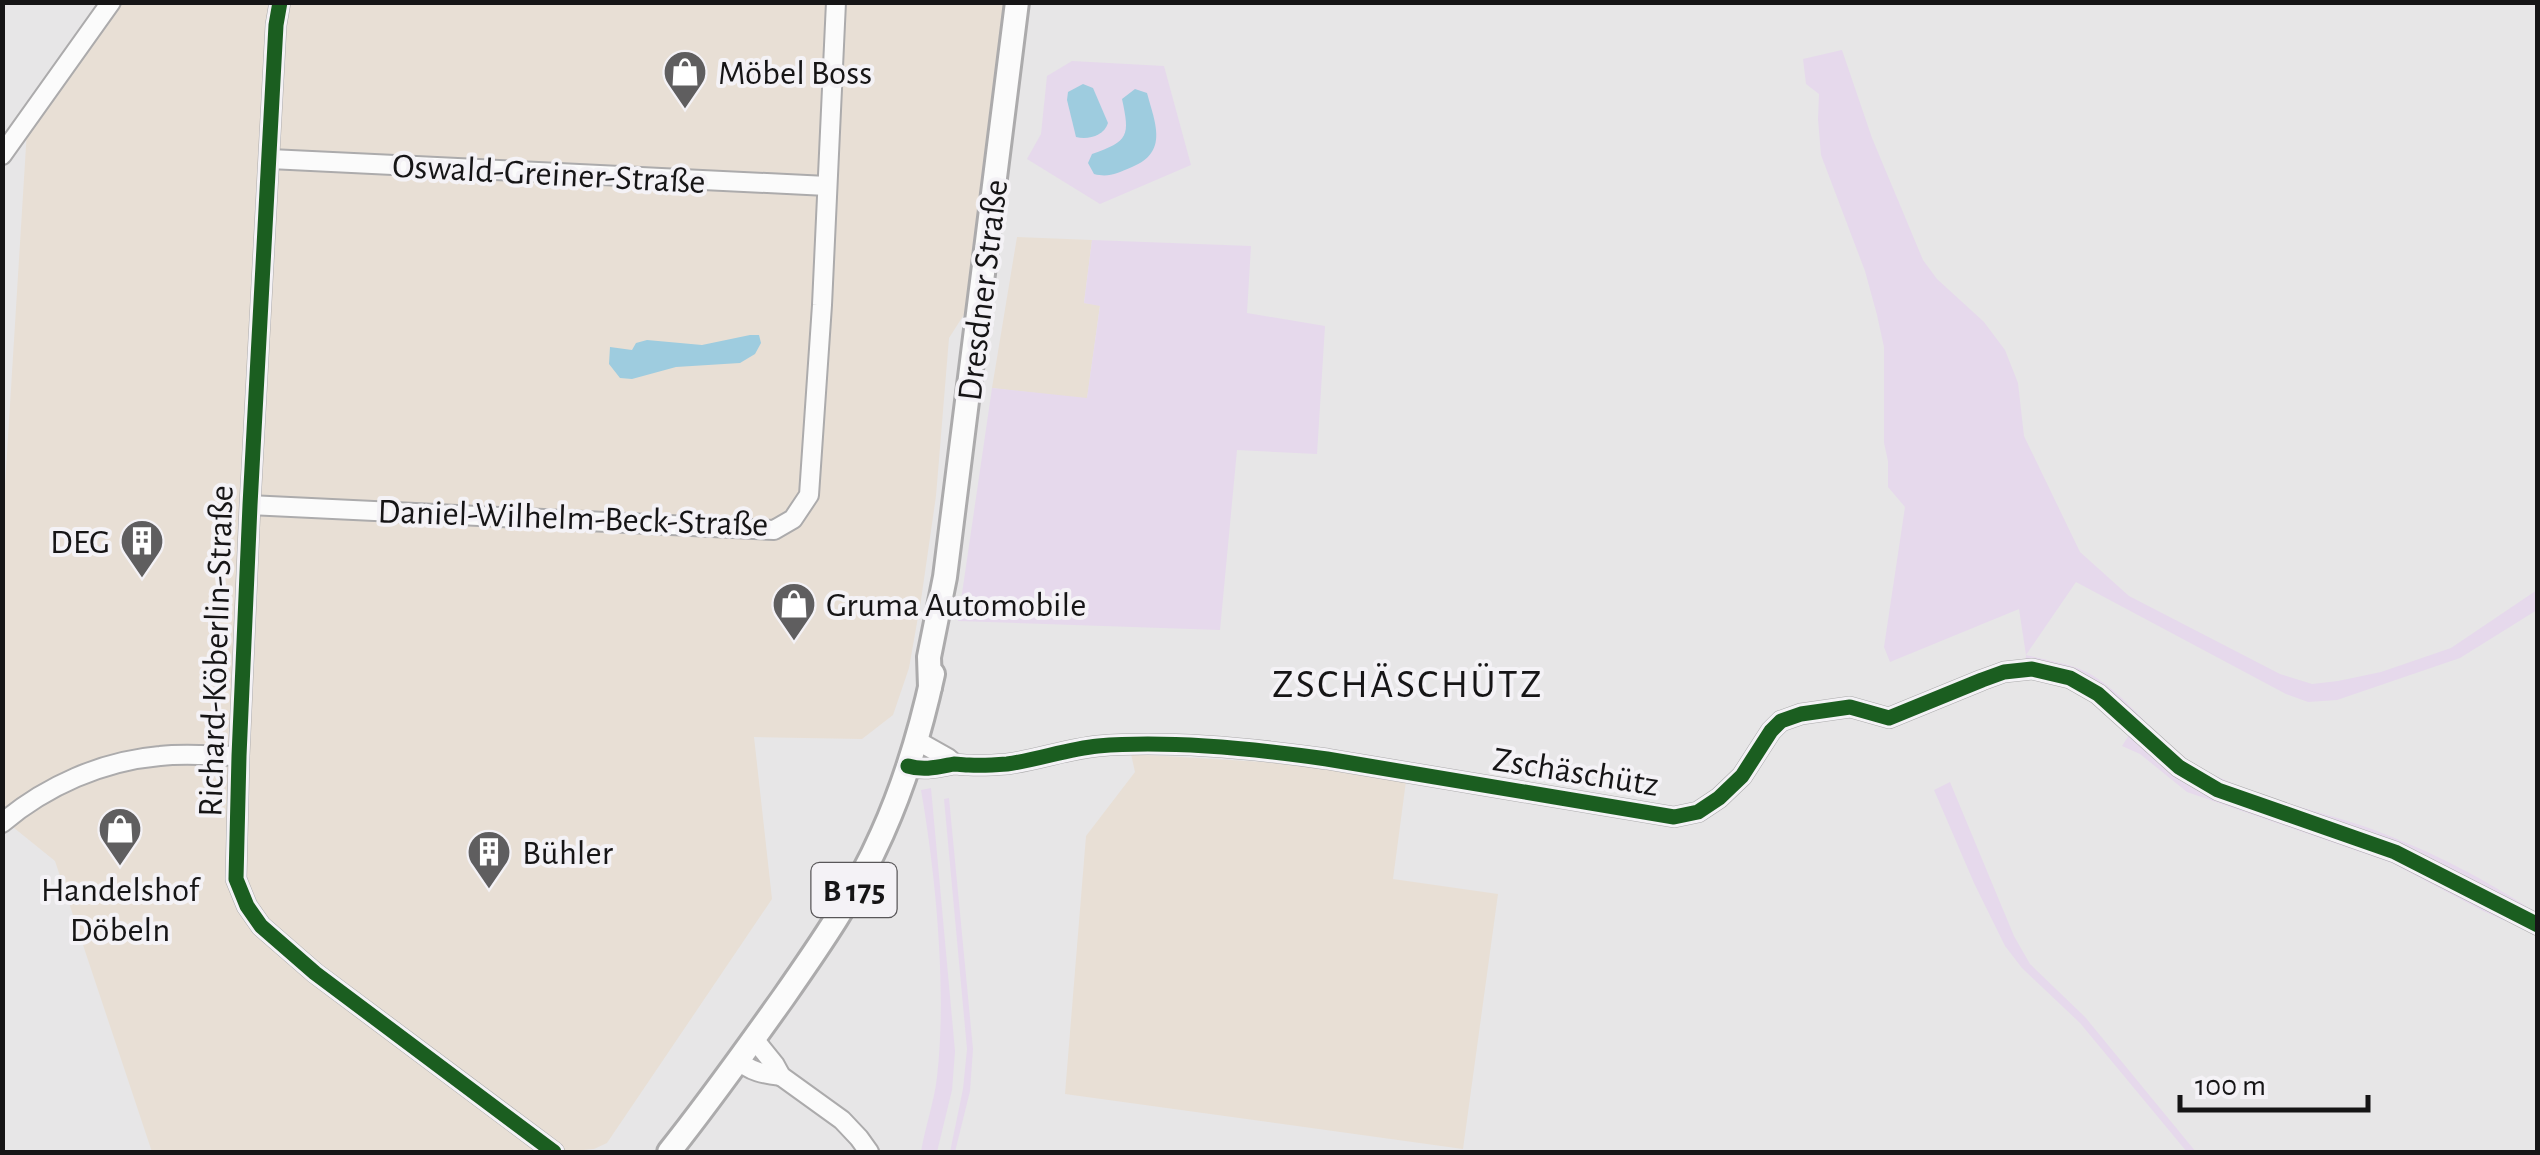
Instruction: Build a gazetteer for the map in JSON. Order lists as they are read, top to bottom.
{
  "streets": {
    "main road": ["Dresdner Straße", "B 175"],
    "street": [
      "Oswald-Greiner-Straße",
      "Daniel-Wilhelm-Beck-Straße",
      "Richard-Köberlin-Straße",
      "Zschäschütz"
    ]
  },
  "crossings": [
    ["Oswald-Greiner-Straße", "Daniel-Wilhelm-Beck-Straße"],
    ["Oswald-Greiner-Straße", "Richard-Köberlin-Straße"],
    ["Dresdner Straße", "Zschäschütz"],
    ["Dresdner Straße", "B 175"],
    ["Daniel-Wilhelm-Beck-Straße", "Richard-Köberlin-Straße"],
    ["Zschäschütz", "B 175"]
  ],
  "districts": ["ZSCHÄSCHÜTZ"],
  "places": {
    "shop": ["Möbel Boss", "Gruma Automobile", "Handelshof Döbeln"],
    "building": ["DEG", "Bühler"]
  },
  "scale_bar": "100 m"
}
